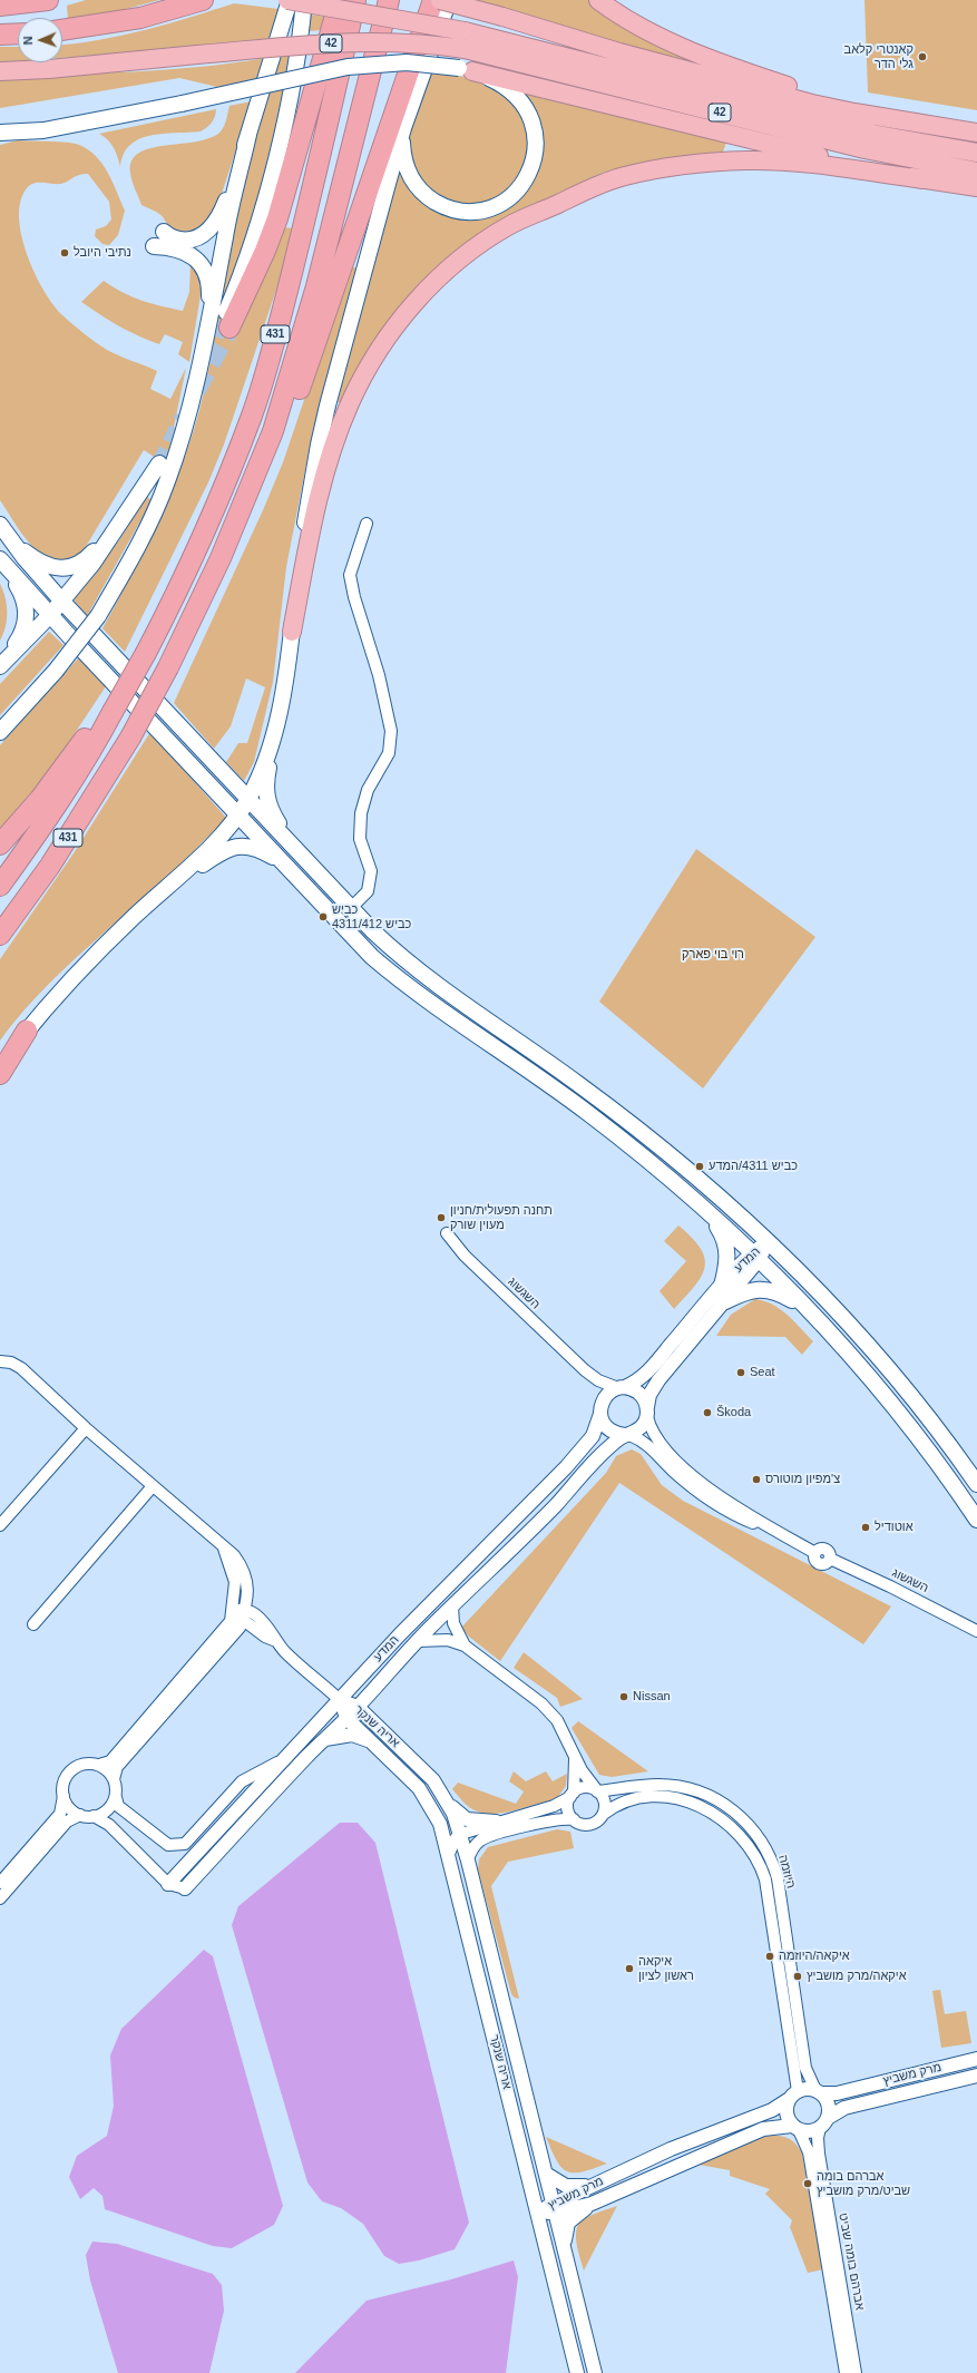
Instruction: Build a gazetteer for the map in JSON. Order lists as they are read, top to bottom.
{
  "streets": {
    "highway": ["42", "431"],
    "street": [
      "המדע",
      "השגשוג",
      "אריה שנקר",
      "היוזמה",
      "מרק משביץ",
      "אברהם בומה שביט"
    ]
  },
  "crossings": [
    ["המדע", "השגשוג"],
    ["המדע", "אריה שנקר"],
    ["אריה שנקר", "מרק משביץ"],
    ["היוזמה", "מרק משביץ"],
    ["היוזמה", "אברהם בומה שביט"],
    ["מרק משביץ", "אברהם בומה שביט"]
  ],
  "parks": ["רוי בוי פארק"],
  "places": [
    "קאנטרי קלאב גלי הדר",
    "נתיבי היובל",
    "כביש 4311/כביש 412",
    "כביש 4311/המדע",
    "תחנה תפעולית/חניון מעוין שורק",
    "Seat",
    "Škoda",
    "צ'מפיון מוטורס",
    "אוטודיל",
    "Nissan",
    "איקאה/היוזמה",
    "איקאה ראשון לציון",
    "איקאה/מרק מושביץ",
    "אברהם בומה שביט/מרק מושביץ"
  ],
  "north": "left"
}
